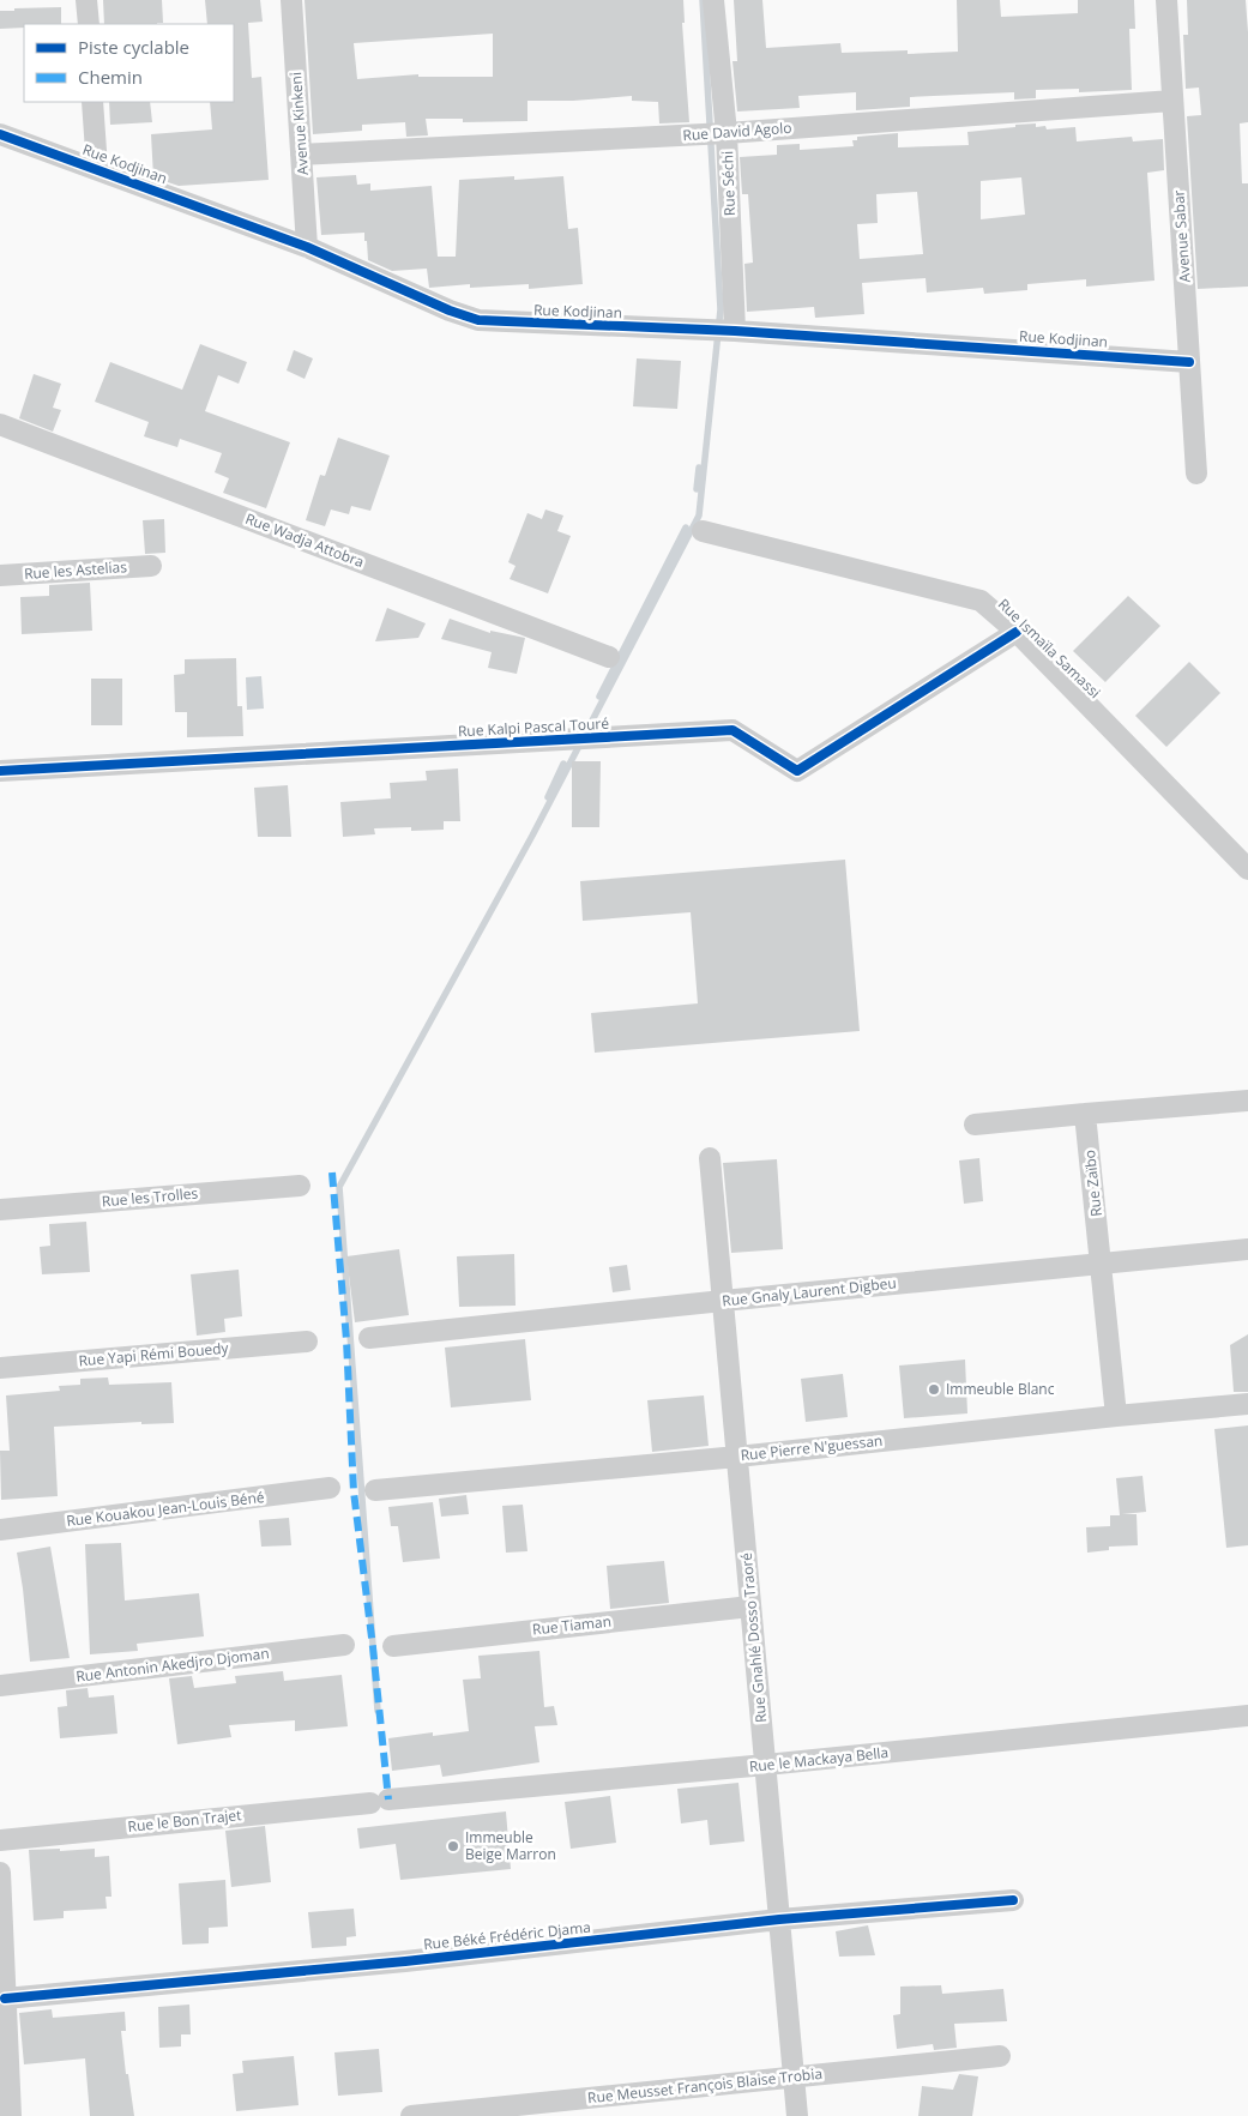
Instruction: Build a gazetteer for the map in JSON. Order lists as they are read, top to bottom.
{
  "streets": {
    "street": [
      "Avenue Kinkeni",
      "Rue David Agolo",
      "Rue Kodjinan",
      "Rue Séchi",
      "Avenue Sabar",
      "Rue Wadja Attobra",
      "Rue les Astelias",
      "Rue Ismaïla Samassi",
      "Rue Kalpi Pascal Touré",
      "Rue Zaïbo",
      "Rue les Trolles",
      "Rue Gnaly Laurent Digbeu",
      "Rue Yapi Rémi Bouedy",
      "Rue Pierre N'guessan",
      "Rue Kouakou Jean-Louis Béné",
      "Rue Tiaman",
      "Rue Gnahlé Dosso Traoré",
      "Rue Antonin Akedjro Djoman",
      "Rue le Mackaya Bella",
      "Rue le Bon Trajet",
      "Rue Béké Frédéric Djama",
      "Rue Meusset François Blaise Trobia"
    ]
  },
  "crossings": [
    ["Avenue Kinkeni", "Rue David Agolo"],
    ["Avenue Kinkeni", "Rue Kodjinan"],
    ["Rue David Agolo", "Rue Séchi"],
    ["Rue David Agolo", "Avenue Sabar"],
    ["Rue Kodjinan", "Rue Séchi"],
    ["Rue Kodjinan", "Avenue Sabar"],
    ["Rue Ismaïla Samassi", "Rue Kalpi Pascal Touré"],
    ["Rue Zaïbo", "Rue Gnaly Laurent Digbeu"],
    ["Rue Zaïbo", "Rue Pierre N'guessan"],
    ["Rue Gnaly Laurent Digbeu", "Rue Gnahlé Dosso Traoré"],
    ["Rue Pierre N'guessan", "Rue Gnahlé Dosso Traoré"],
    ["Rue Tiaman", "Rue Gnahlé Dosso Traoré"],
    ["Rue Gnahlé Dosso Traoré", "Rue le Mackaya Bella"],
    ["Rue Gnahlé Dosso Traoré", "Rue Béké Frédéric Djama"],
    ["Rue Gnahlé Dosso Traoré", "Rue Meusset François Blaise Trobia"],
    ["Rue le Mackaya Bella", "Rue le Bon Trajet"]
  ],
  "places": ["Immeuble Blanc", "Immeuble Beige Marron"],
  "legend": ["Piste cyclable", "Chemin"]
}
